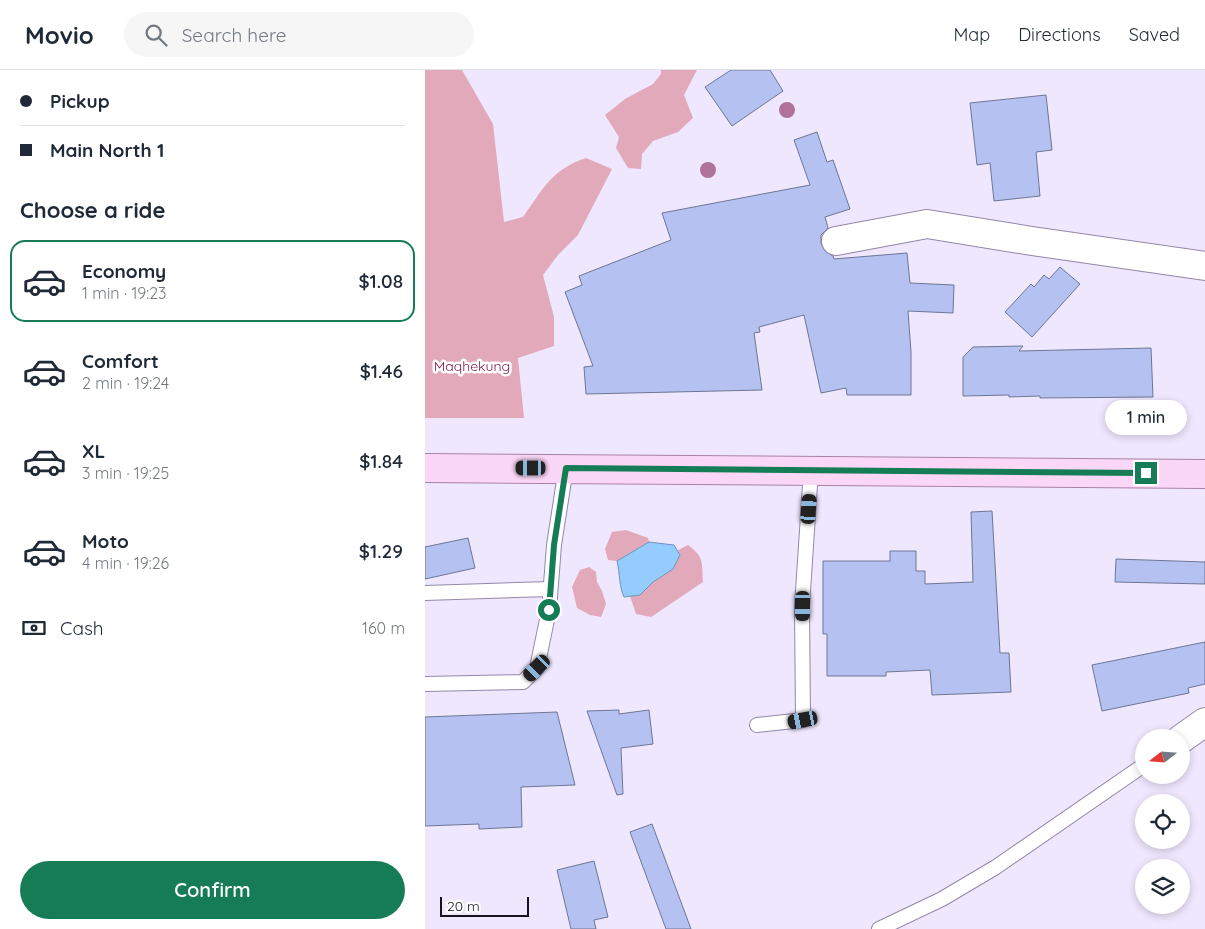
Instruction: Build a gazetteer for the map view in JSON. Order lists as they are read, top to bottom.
{
  "parks": ["Maqhekung"],
  "scale_bar": "20 m",
  "north": "left",
  "page": {
    "header": "Movio",
    "search": "Search here",
    "nav": ["Map", "Directions", "Saved"],
    "banner": ["Pickup", "Main North 1"],
    "heading": "Choose a ride",
    "list": [
      {
        "name": "Economy",
        "note": "1 min · 19:23",
        "value": "$1.08"
      },
      {
        "name": "Comfort",
        "note": "2 min · 19:24",
        "value": "$1.46"
      },
      {
        "name": "XL",
        "note": "3 min · 19:25",
        "value": "$1.84"
      },
      {
        "name": "Moto",
        "note": "4 min · 19:26",
        "value": "$1.29"
      }
    ],
    "bubble": "1 min",
    "pay": ["Cash", "160 m"],
    "buttons": "Confirm",
    "scale": "20 m"
  }
}
